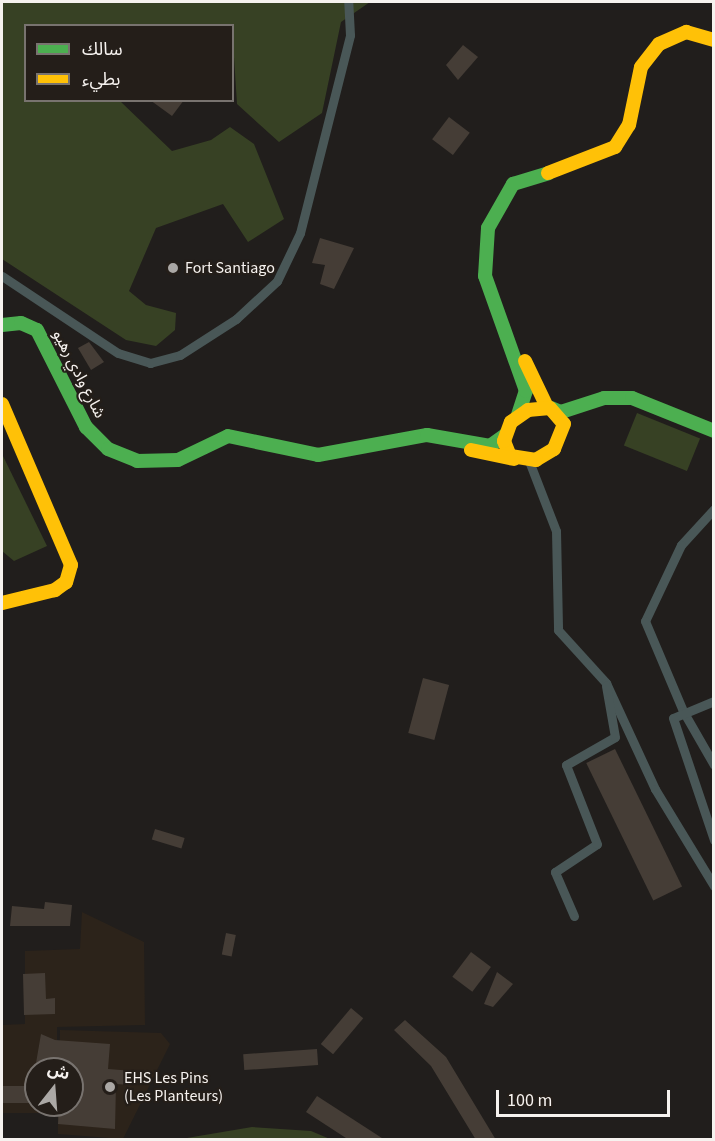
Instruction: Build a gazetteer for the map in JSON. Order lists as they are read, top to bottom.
{
  "streets": {
    "street": ["شارع وادي رهيو"]
  },
  "places": ["Fort Santiago", "EHS Les Pins (Les Planteurs)"],
  "legend": ["سالك", "بطيء"],
  "scale_bar": "100 m",
  "north": "top"
}
